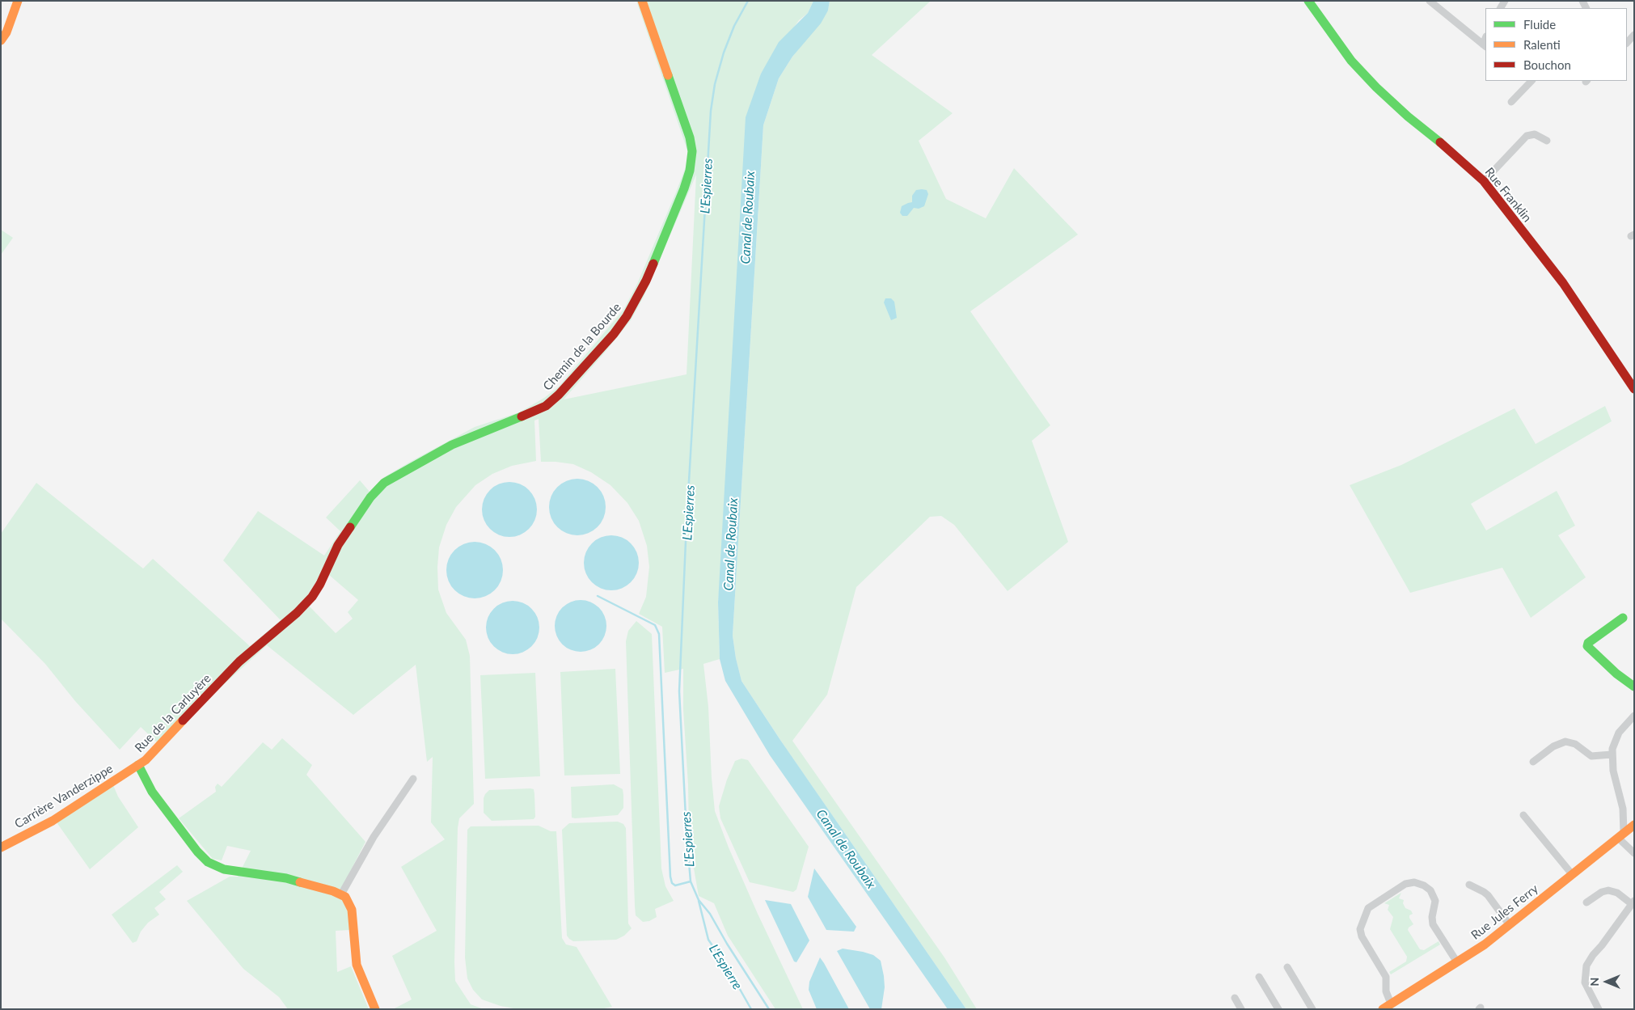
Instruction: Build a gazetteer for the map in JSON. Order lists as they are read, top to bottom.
{
  "streets": {
    "street": [
      "Rue Franklin",
      "Chemin de la Bourde",
      "Rue de la Carluyère",
      "Carrière Vanderzippe",
      "Rue Jules Ferry"
    ]
  },
  "crossings": [
    ["Chemin de la Bourde", "Rue de la Carluyère"],
    ["Rue de la Carluyère", "Carrière Vanderzippe"]
  ],
  "water": ["L'Espierres", "Canal de Roubaix", "L'Espierre"],
  "legend": ["Fluide", "Ralenti", "Bouchon"],
  "north": "left"
}
